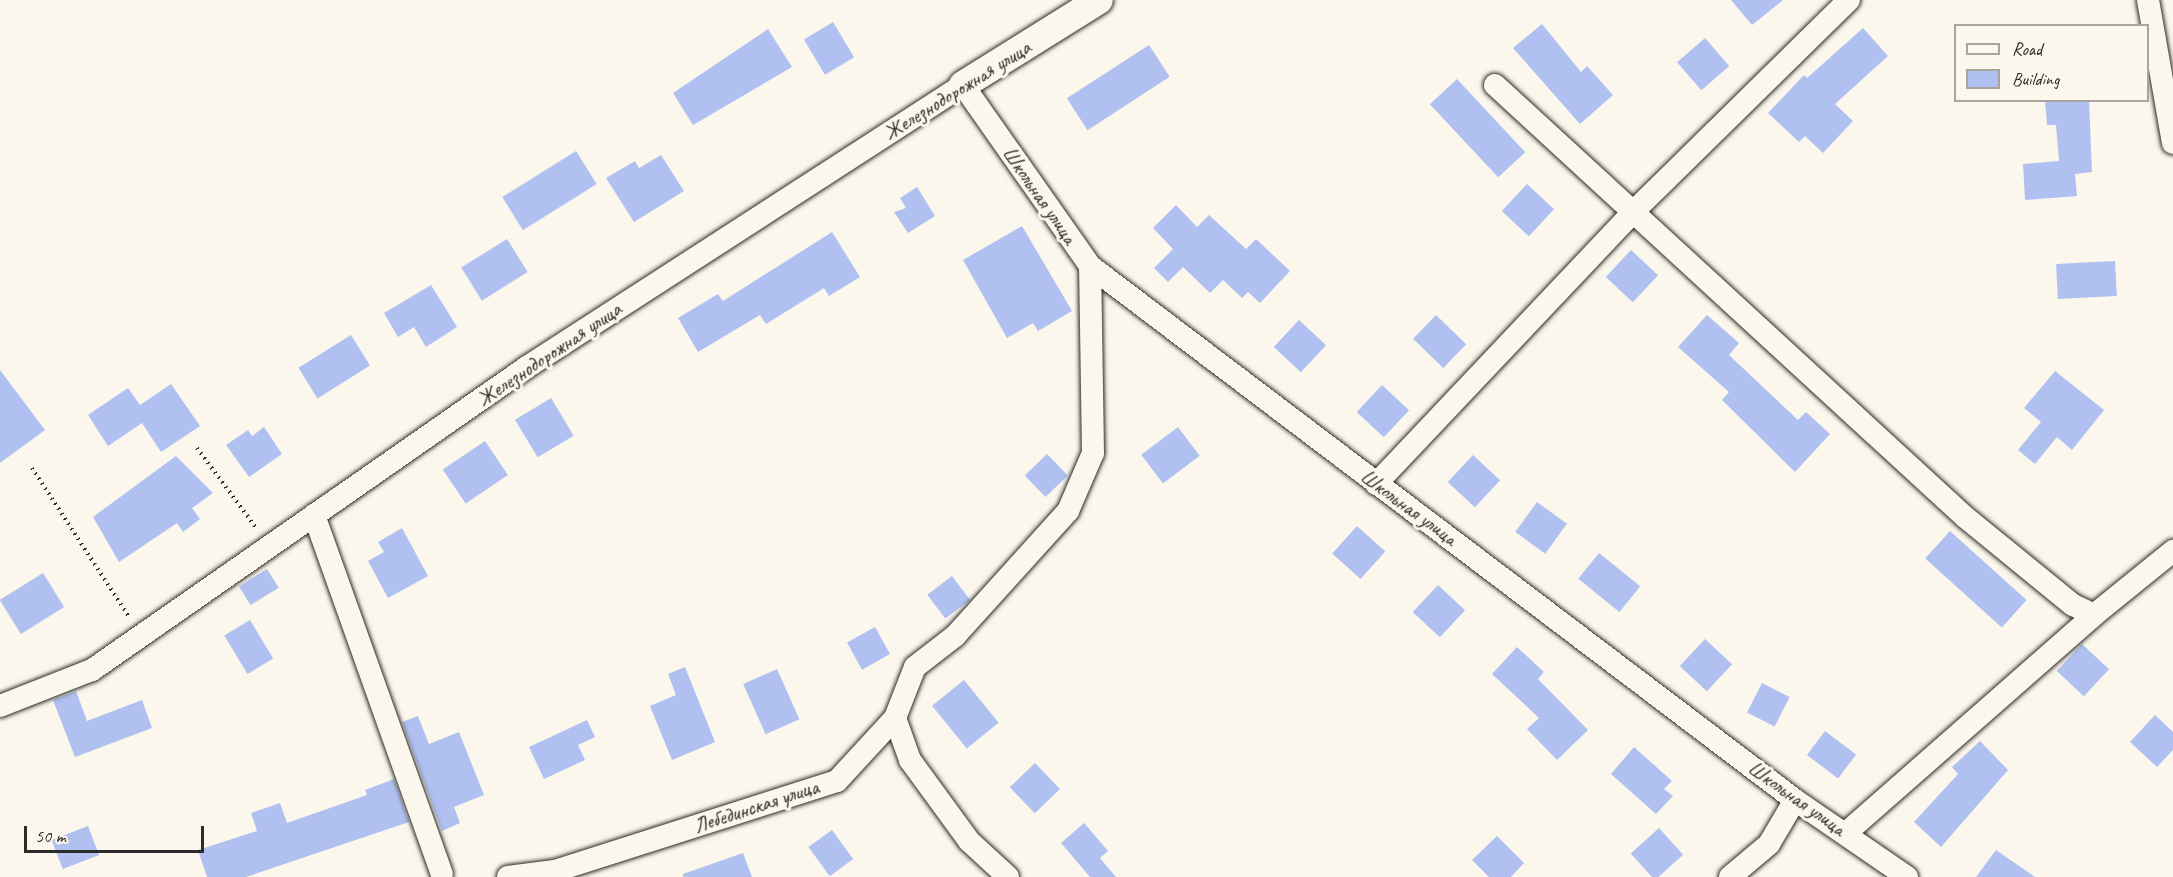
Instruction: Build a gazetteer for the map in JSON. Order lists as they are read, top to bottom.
{
  "streets": {
    "street": ["Железнодорожная улица", "Школьная улица", "Лебединская улица"]
  },
  "crossings": [
    ["Железнодорожная улица", "Школьная улица"]
  ],
  "legend": ["Road", "Building"],
  "scale_bar": "50 m"
}
